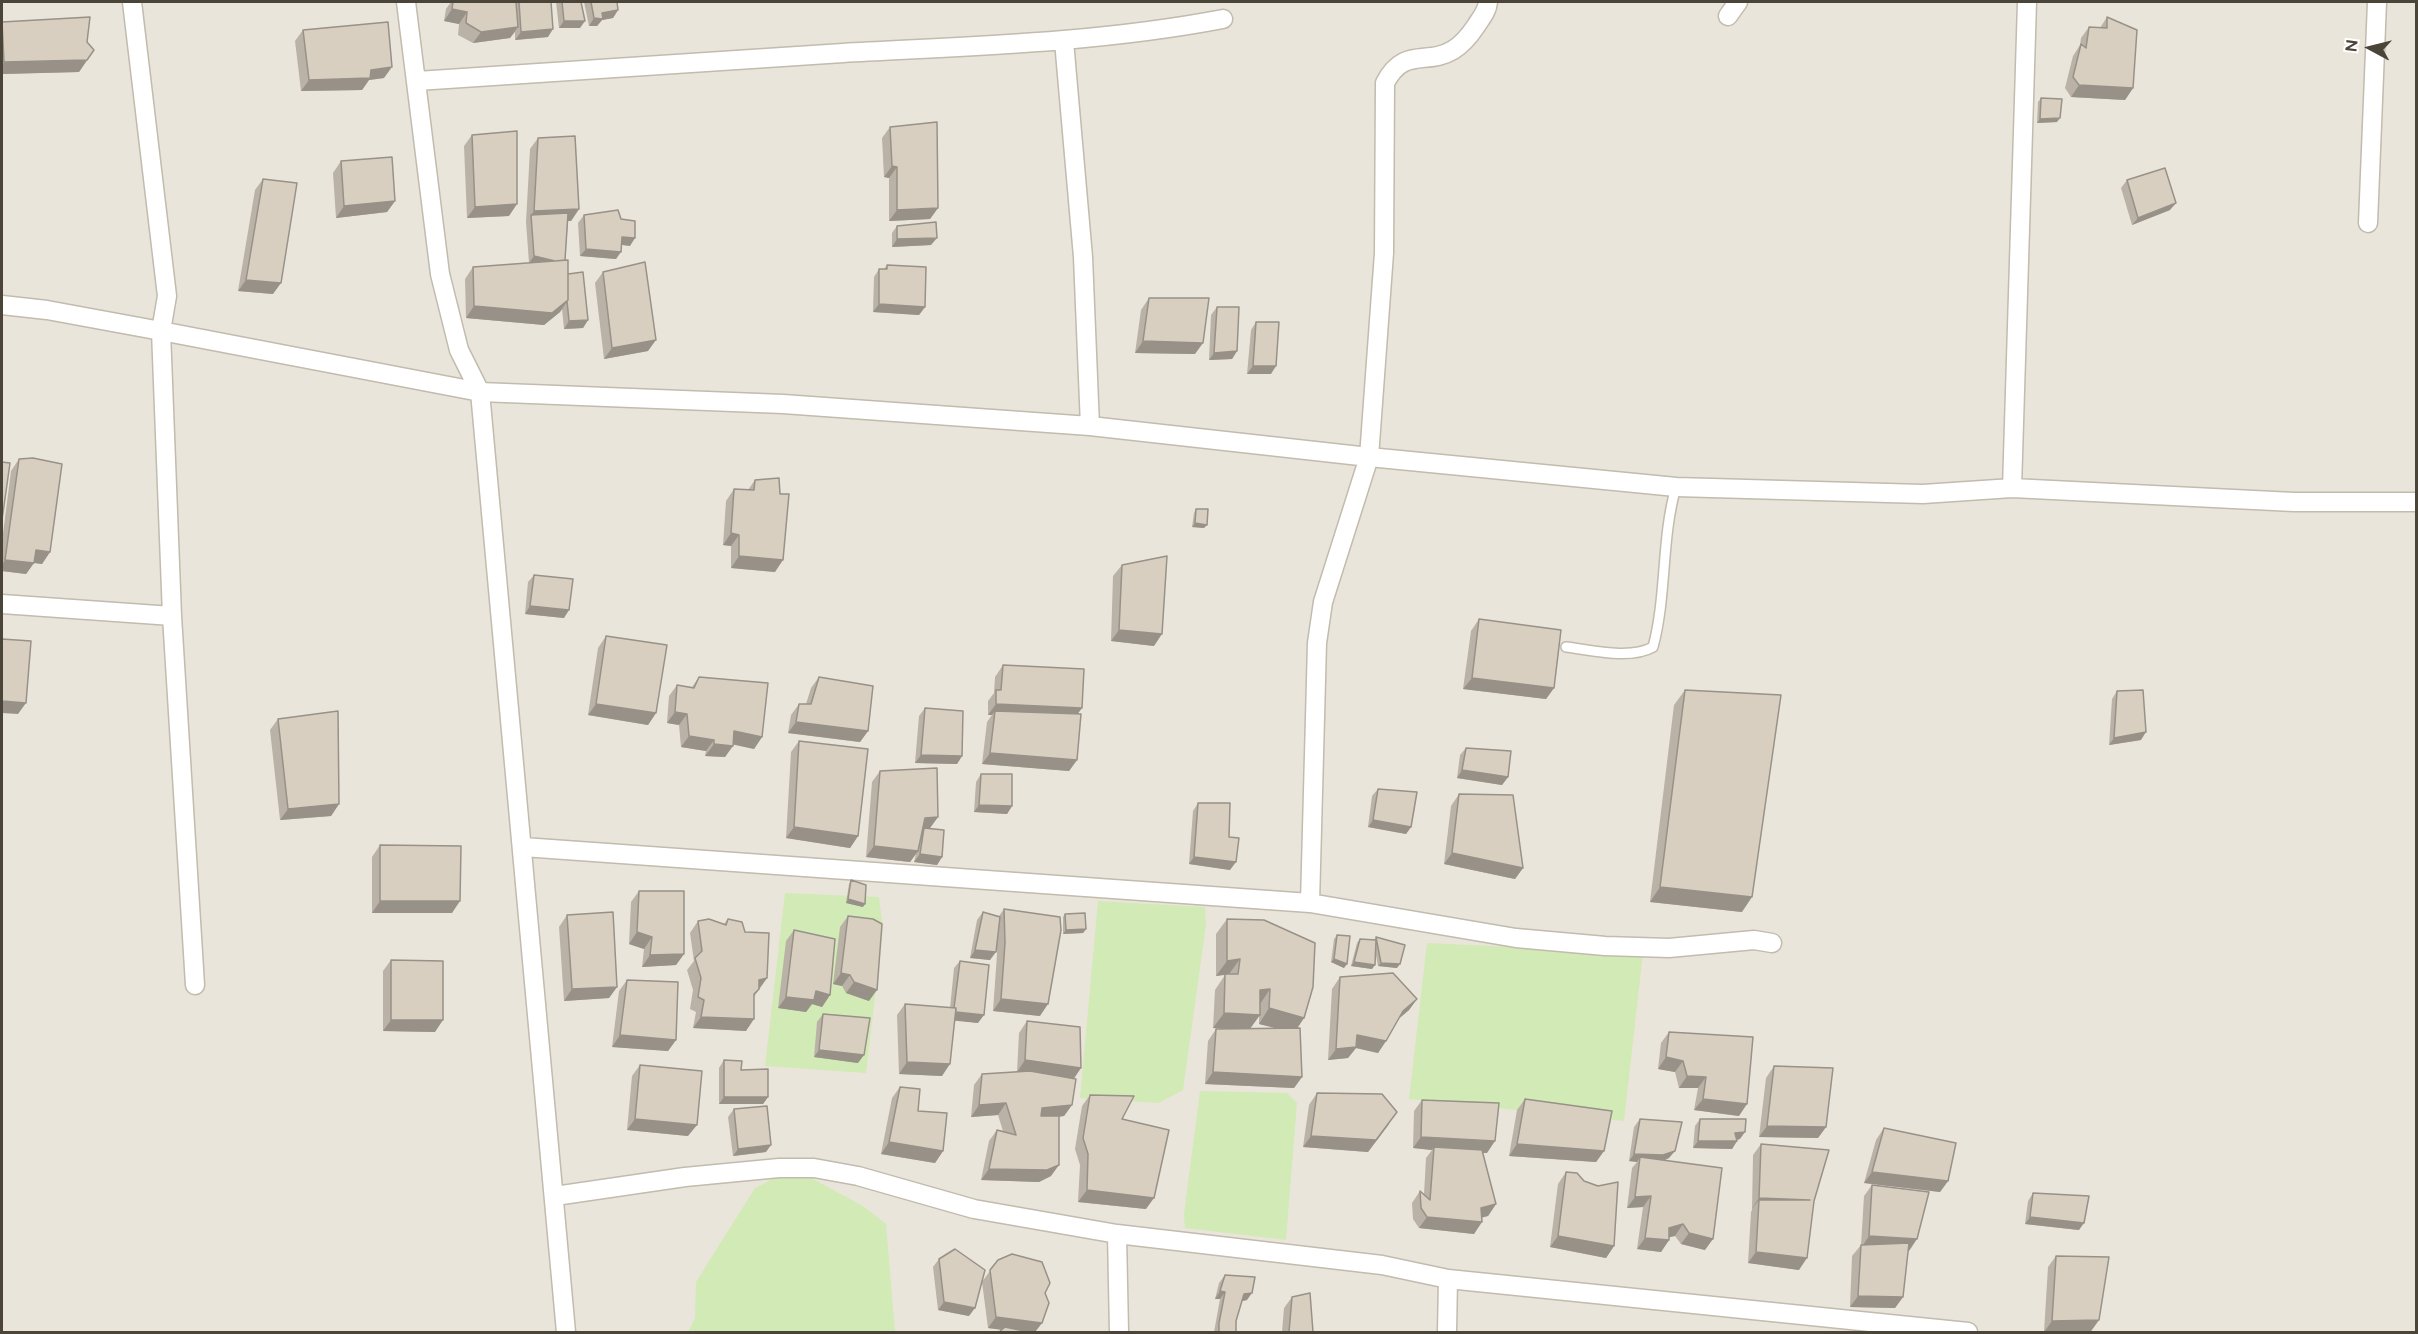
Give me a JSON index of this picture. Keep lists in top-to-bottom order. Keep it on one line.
{"north":"left"}
